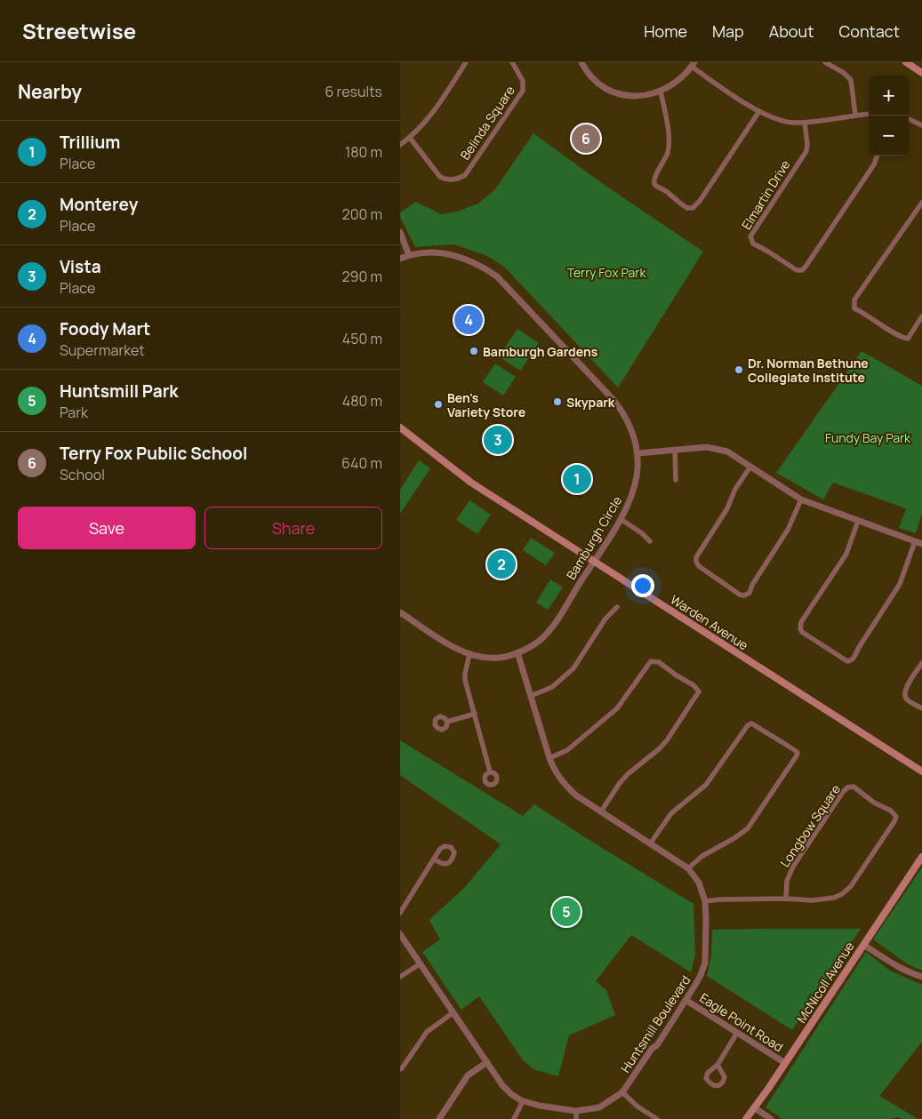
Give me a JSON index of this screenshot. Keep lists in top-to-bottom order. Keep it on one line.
{"streets":{"main road":["Warden Avenue","McNicoll Avenue"],"street":["Belinda Square","Elmartin Drive","Bamburgh Circle","Longbow Square","Eagle Point Road","Huntsmill Boulevard"]},"crossings":[["Bamburgh Circle","Warden Avenue"],["Bamburgh Circle","Huntsmill Boulevard"],["Longbow Square","Huntsmill Boulevard"],["McNicoll Avenue","Eagle Point Road"],["Eagle Point Road","Huntsmill Boulevard"]],"parks":["Terry Fox Park","Fundy Bay Park"],"places":["Bamburgh Gardens","Dr. Norman Bethune Collegiate Institute","Skypark","Ben's Variety Store"],"page":{"header":"Streetwise","nav":["Home","Map","About","Contact"],"heading":["Nearby","6 results"],"map_buttons":["+","−"],"list":[{"mark":"1","name":"Trillium","note":"Place","value":"180 m"},{"mark":"2","name":"Monterey","note":"Place","value":"200 m"},{"mark":"3","name":"Vista","note":"Place","value":"290 m"},{"mark":"4","name":"Foody Mart","note":"Supermarket","value":"450 m"},{"mark":"5","name":"Huntsmill Park","note":"Park","value":"480 m"},{"mark":"6","name":"Terry Fox Public School","note":"School","value":"640 m"}],"pins":["6","4","3","1","2","5"],"buttons":["Save","Share"]}}
